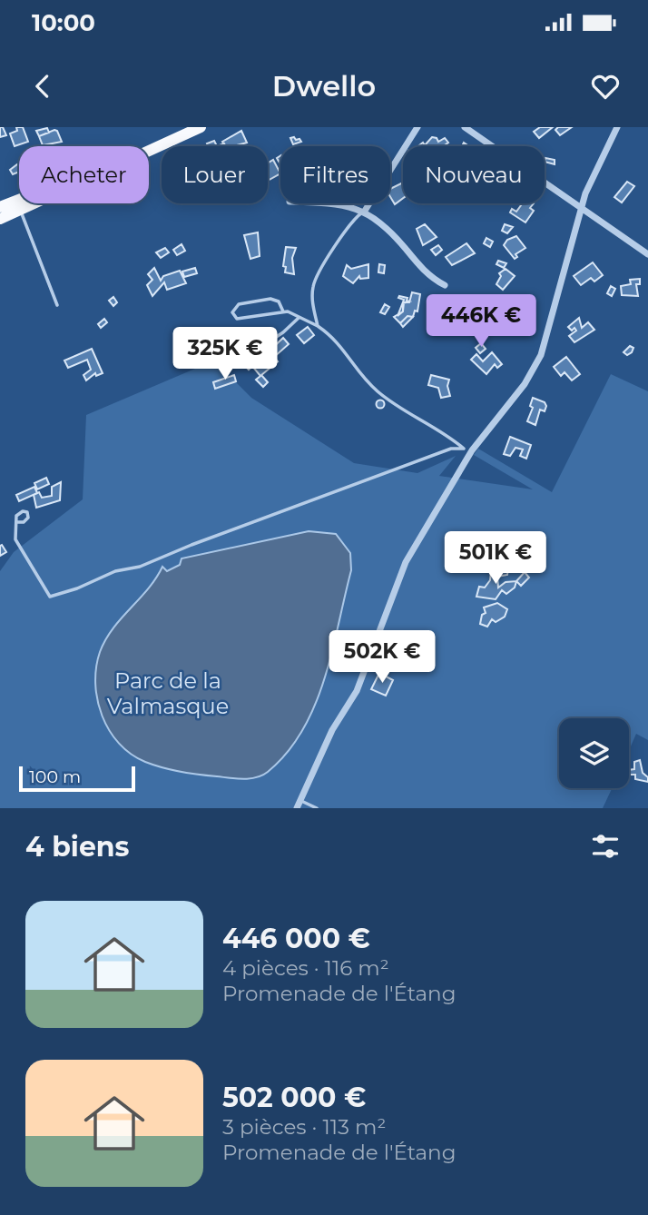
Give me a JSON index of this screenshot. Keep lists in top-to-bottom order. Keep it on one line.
{"parks":["Parc de la Valmasque"],"scale_bar":"100 m","page":{"status":"10:00","header":"Dwello","chip":["Acheter","Louer","Filtres","Nouveau"],"price":["446K €","325K €","501K €","502K €"],"scale":"100 m","heading":"4 biens","list":[{"name":"446 000 €","note":"4 pièces · 116 m² · Promenade de l'Étang"},{"name":"502 000 €","note":"3 pièces · 113 m² · Promenade de l'Étang"}]}}
